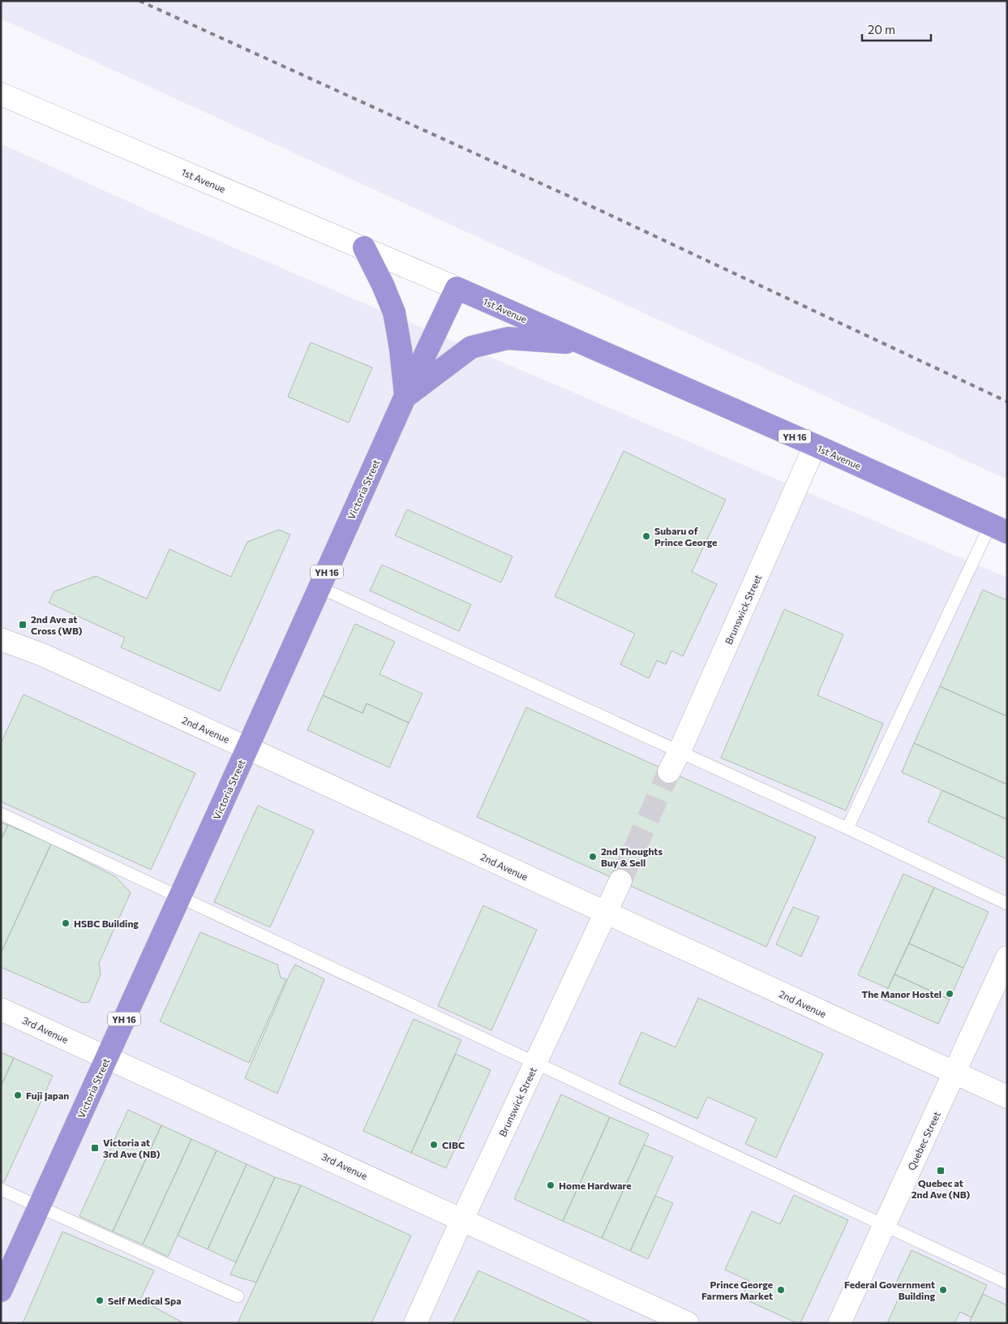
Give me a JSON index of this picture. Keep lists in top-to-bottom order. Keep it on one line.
{"streets":{"highway":["1st Avenue","YH 16","Victoria Street"],"street":["Brunswick Street","2nd Avenue","3rd Avenue","Quebec Street"]},"crossings":[["1st Avenue","Victoria Street"],["1st Avenue","Brunswick Street"],["Victoria Street","2nd Avenue"],["Victoria Street","3rd Avenue"],["Brunswick Street","2nd Avenue"],["Brunswick Street","3rd Avenue"],["2nd Avenue","Quebec Street"]],"places":{"other":["Subaru of Prince George","2nd Thoughts Buy & Sell","HSBC Building","The Manor Hostel","Fuji Japan","CIBC","Home Hardware","Prince George Farmers Market","Federal Government Building","Self Medical Spa"],"transit":["2nd Ave at Cross (WB)","Victoria at 3rd Ave (NB)","Quebec at 2nd Ave (NB)"]},"scale_bar":"20 m"}
